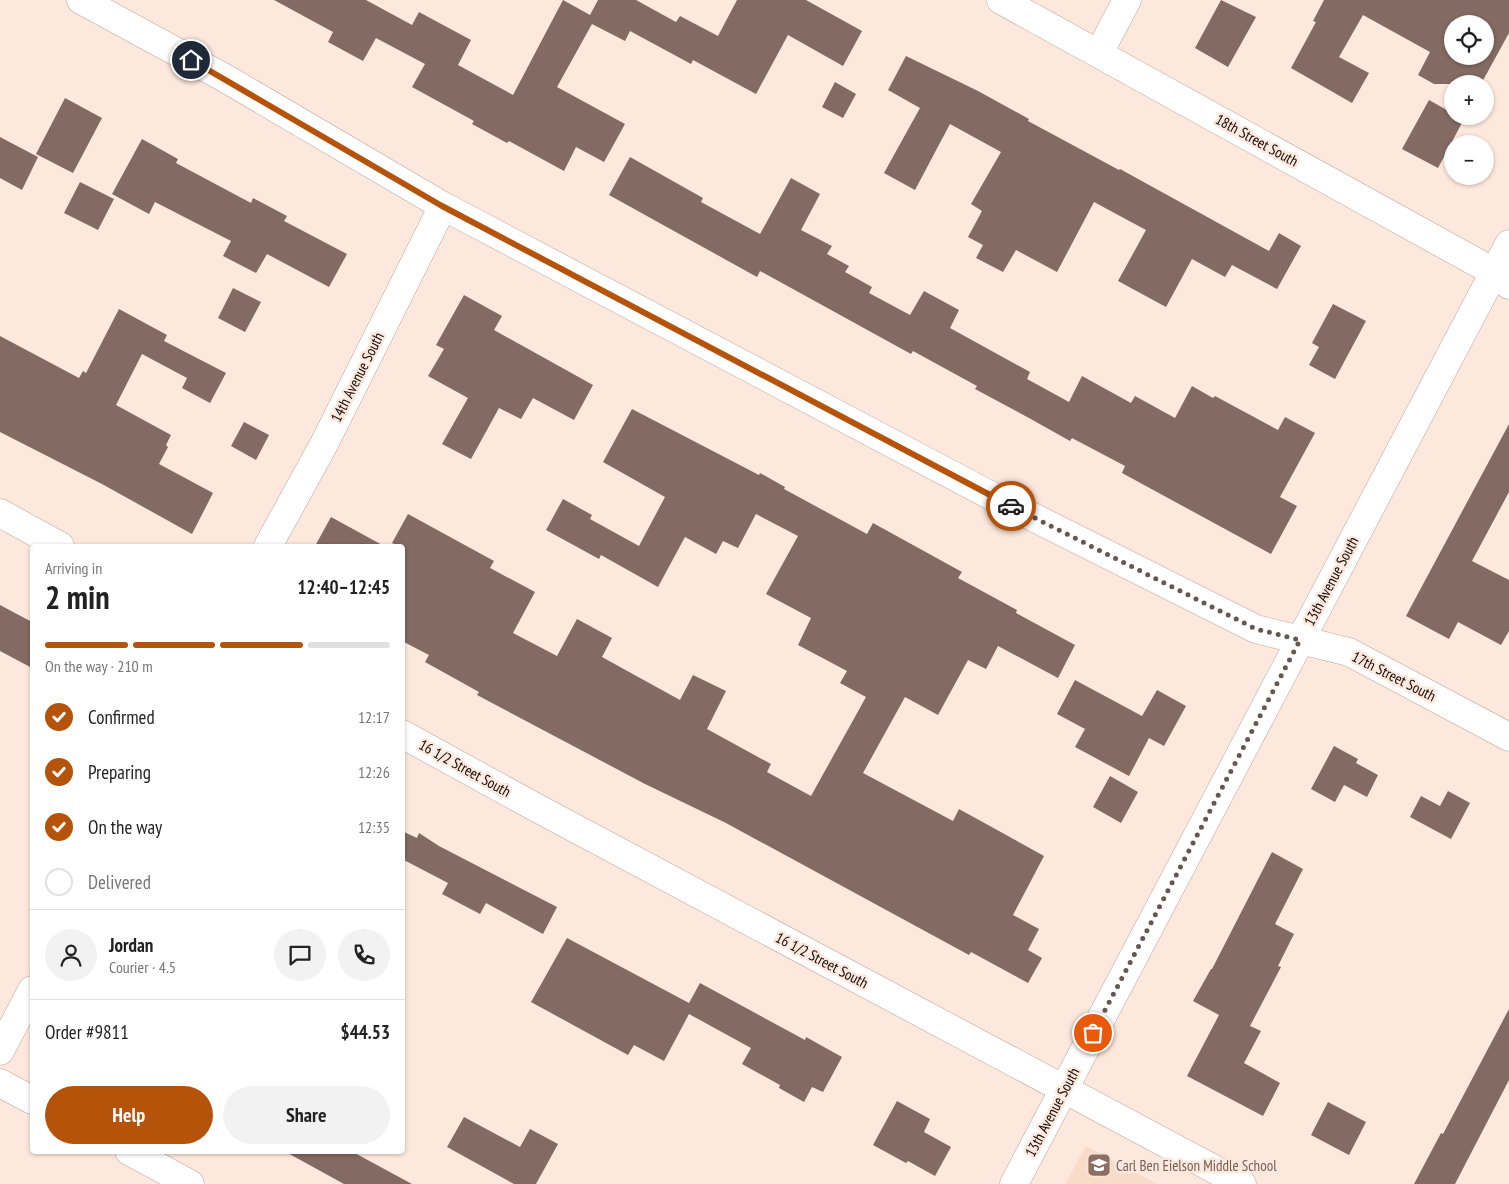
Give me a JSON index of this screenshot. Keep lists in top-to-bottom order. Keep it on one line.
{"streets":{"street":["18th Street South","14th Avenue South","13th Avenue South","17th Street South","16 1/2 Street South"]},"crossings":[["18th Street South","13th Avenue South"],["14th Avenue South","17th Street South"],["13th Avenue South","17th Street South"],["13th Avenue South","16 1/2 Street South"]],"places":{"school or university":["Carl Ben Eielson Middle School"]},"page":{"map_buttons":["+","−"],"heading":["2 min","Arriving in","12:40–12:45"],"panel":["Jordan","Courier · 4.5","Order #9811","$44.53"],"bar":"On the way · 210 m","list":[["Confirmed","12:17"],["Preparing","12:26"],["On the way","12:35"],"Delivered"],"buttons":["Help","Share"]}}
